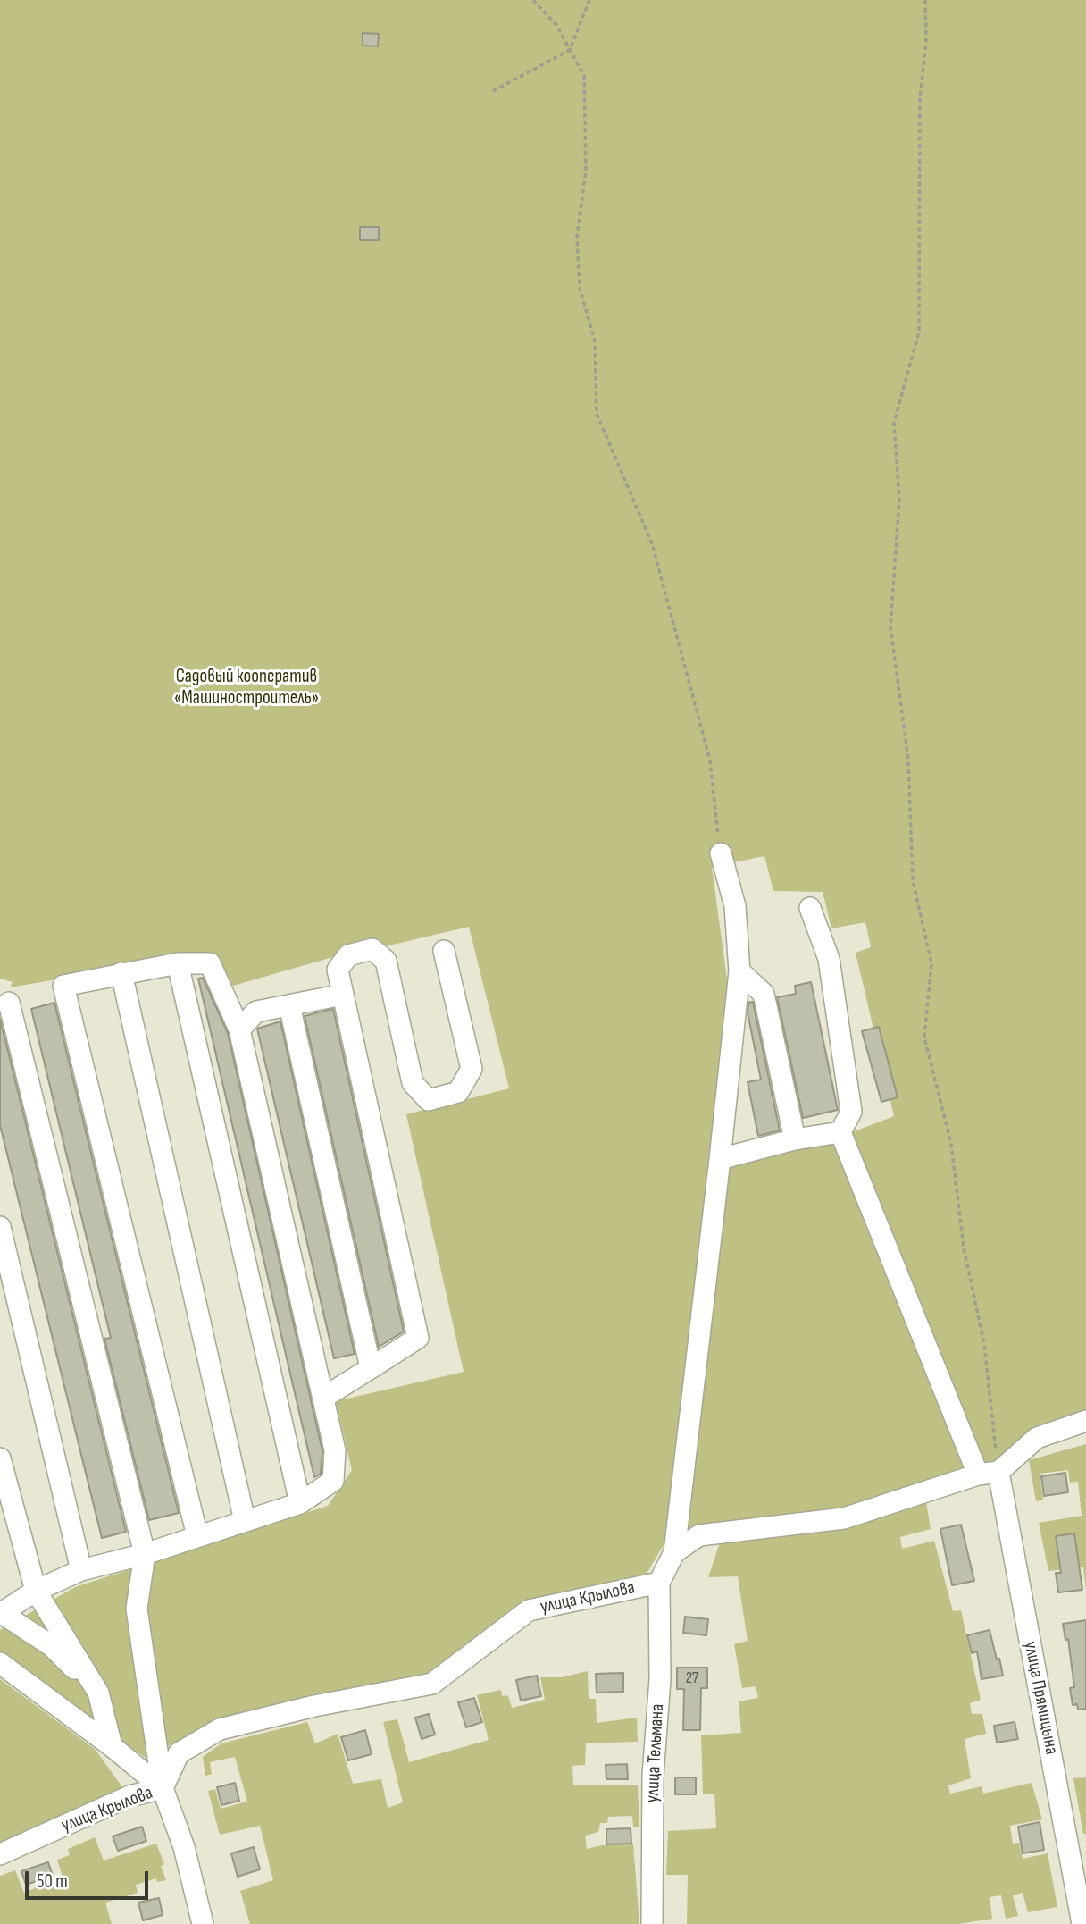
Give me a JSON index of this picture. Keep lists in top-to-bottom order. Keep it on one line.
{"streets":{"street":["улица Крылова","улица Прямицына","улица Тельмана"]},"crossings":[["улица Крылова","улица Тельмана"]],"parks":["Садовый кооператив «Машиностроитель»"],"house_numbers":["27"],"scale_bar":"50 m"}
